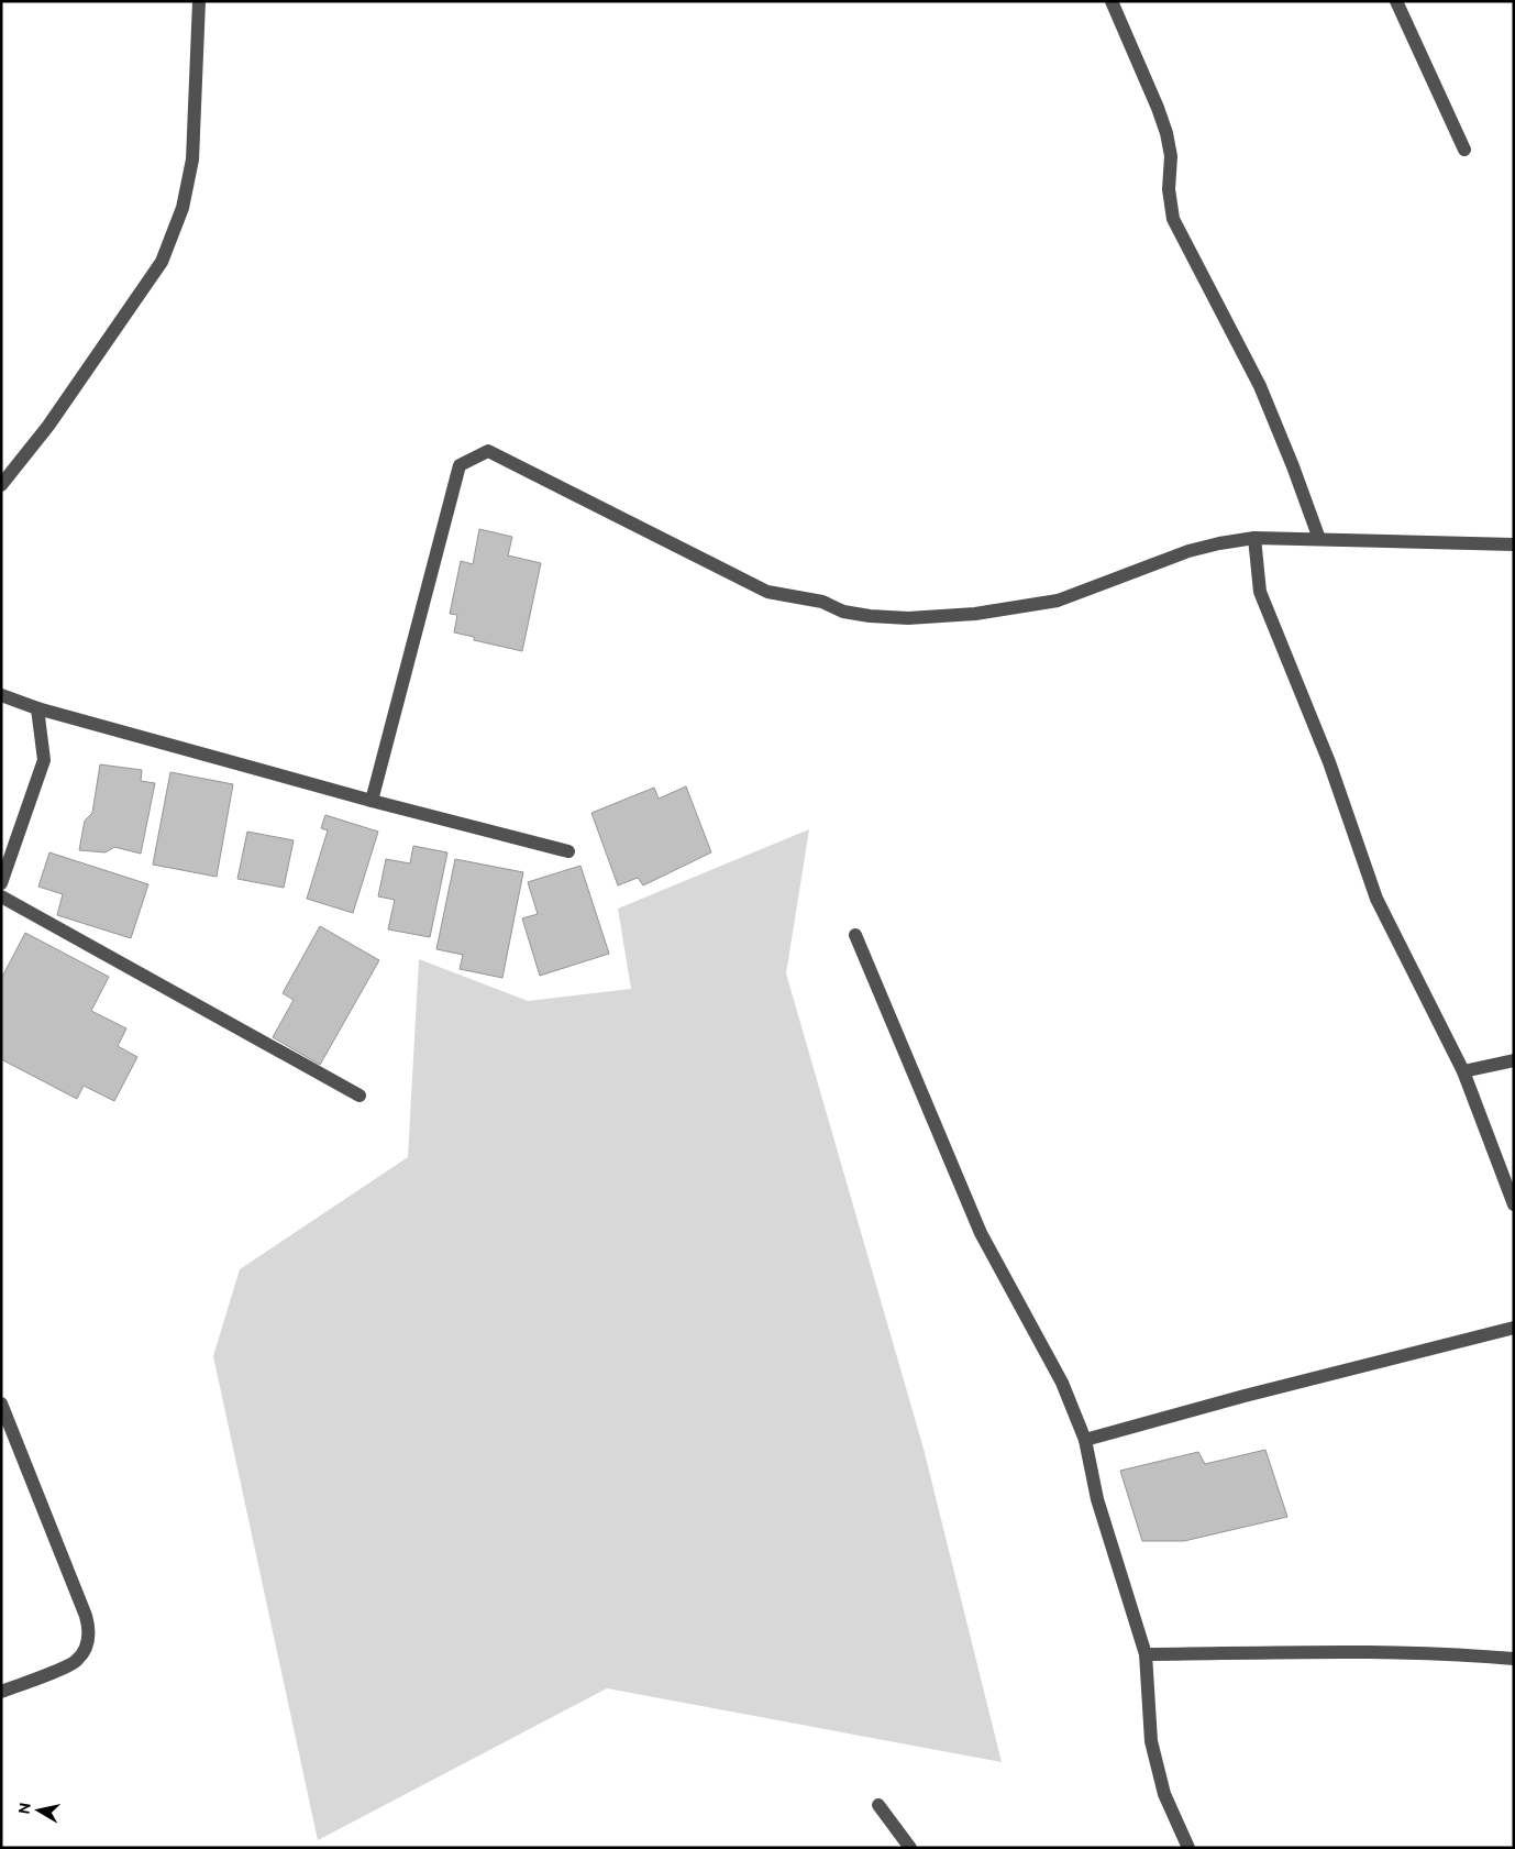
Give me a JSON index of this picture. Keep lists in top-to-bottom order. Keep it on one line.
{"north":"left"}
